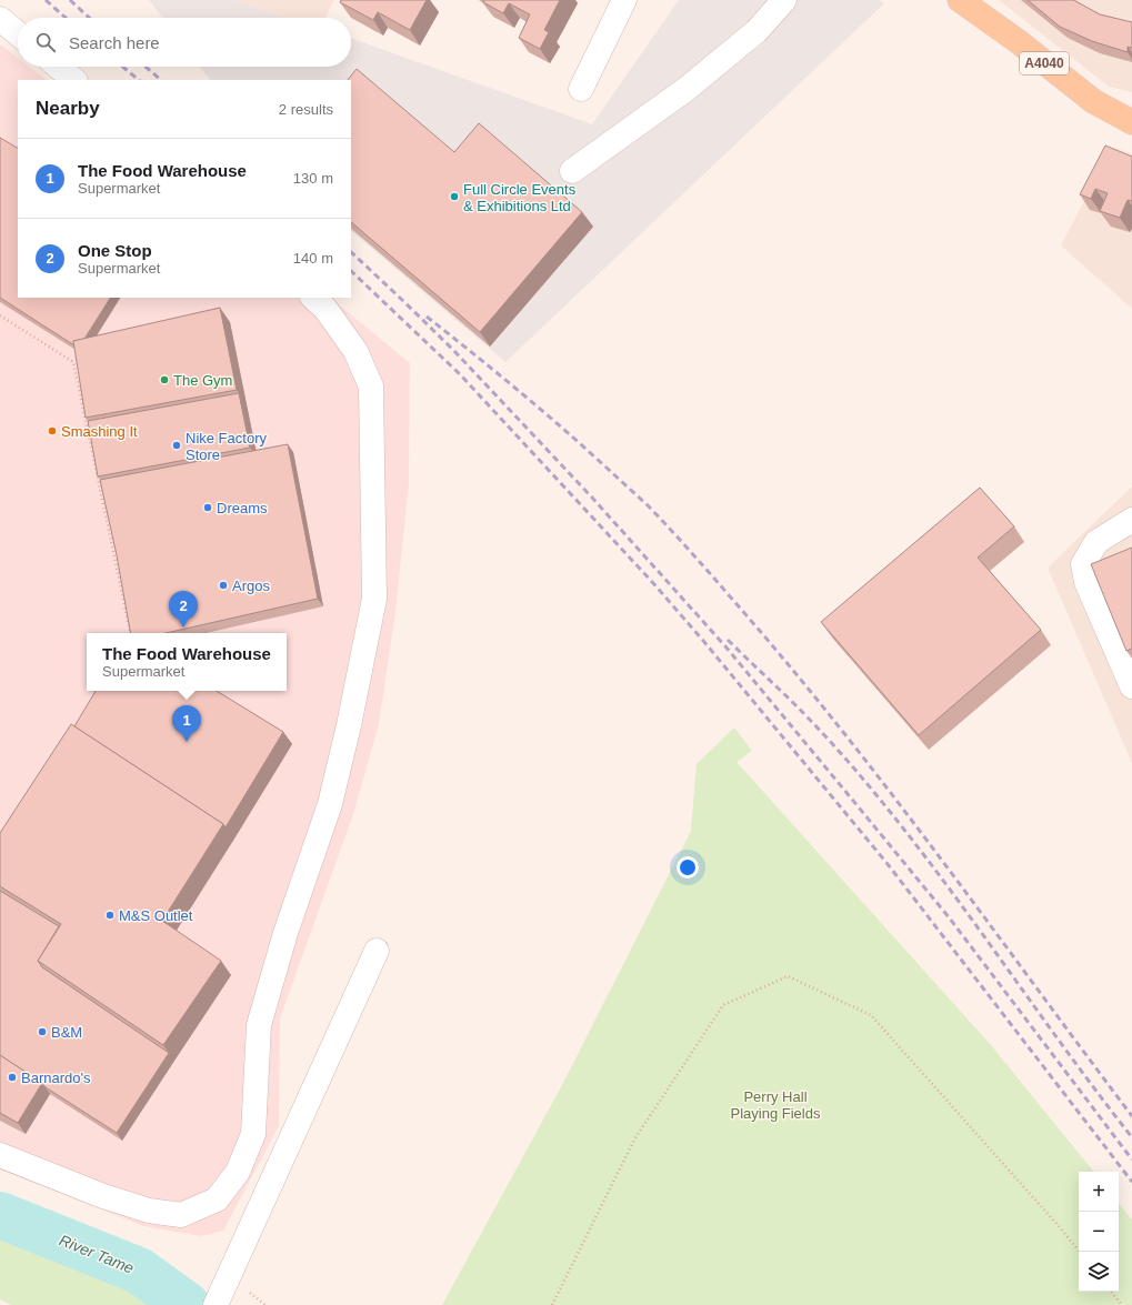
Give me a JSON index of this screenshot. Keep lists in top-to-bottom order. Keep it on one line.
{"streets":{"main road":["A4040"]},"water":["River Tame"],"parks":["Perry Hall Playing Fields"],"places":["Full Circle Events & Exhibitions Ltd","The Gym","Smashing It","Nike Factory Store","Dreams","Argos","M&S Outlet","B&M","Barnardo's"],"page":{"search":"Search here","heading":["Nearby","2 results"],"list":[{"mark":"1","name":"The Food Warehouse","note":"Supermarket","value":"130 m"},{"mark":"2","name":"One Stop","note":"Supermarket","value":"140 m"}],"pins":["2","1"],"popup":["The Food Warehouse","Supermarket"],"map_buttons":["+","−"]}}
